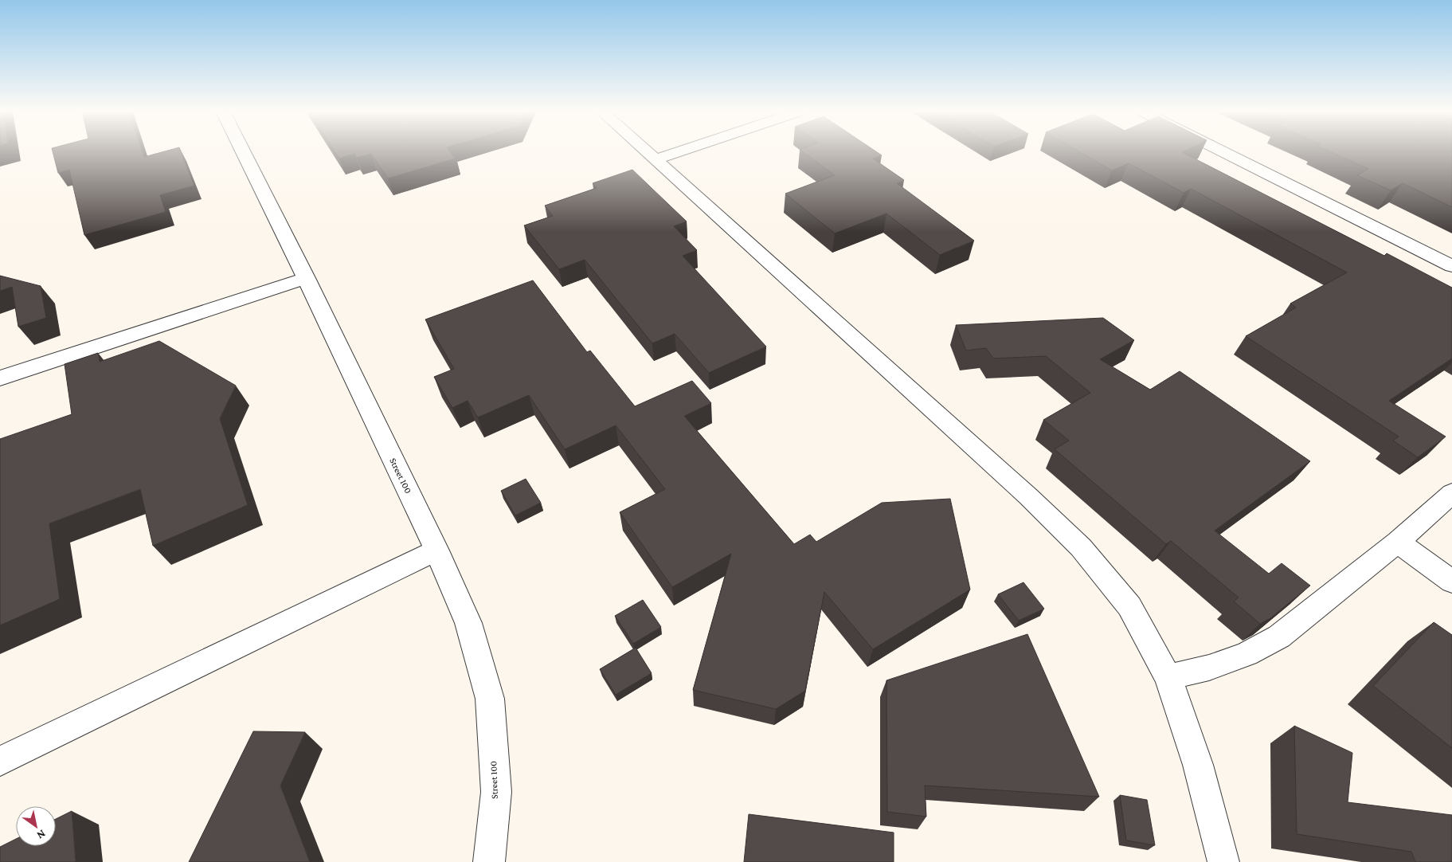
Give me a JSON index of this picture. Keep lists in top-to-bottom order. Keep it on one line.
{"streets":{"street":["Street 100"]},"north":"bottom right"}
